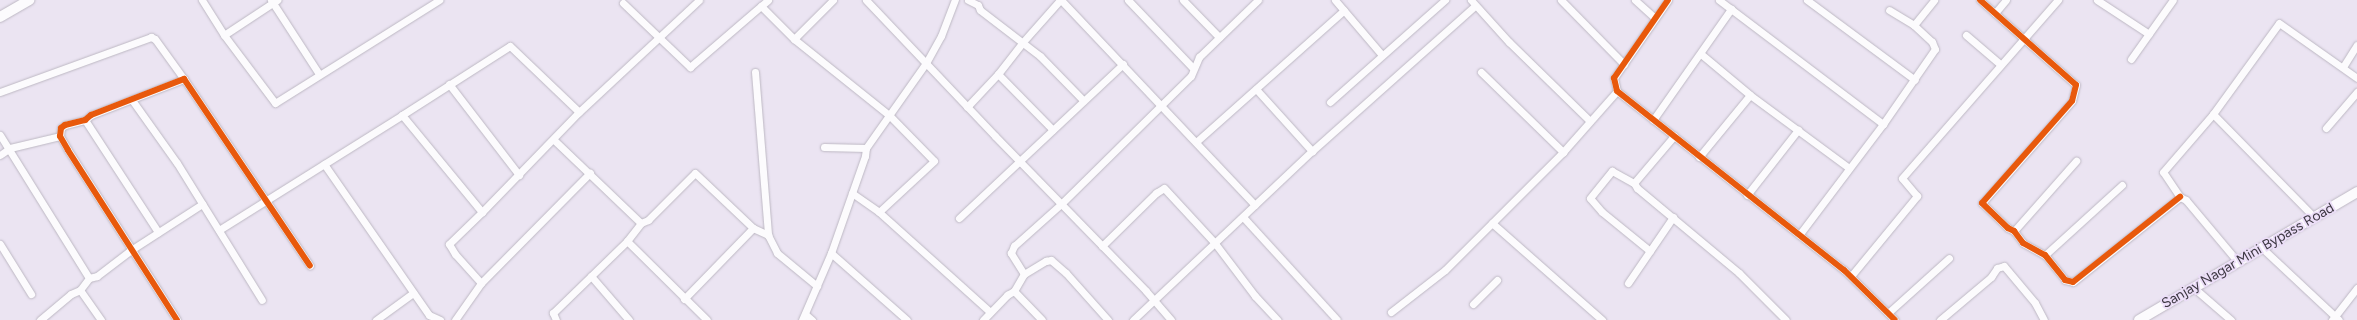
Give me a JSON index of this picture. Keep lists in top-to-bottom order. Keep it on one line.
{"streets":{"street":["Sanjay Nagar Mini Bypass Road"]}}
